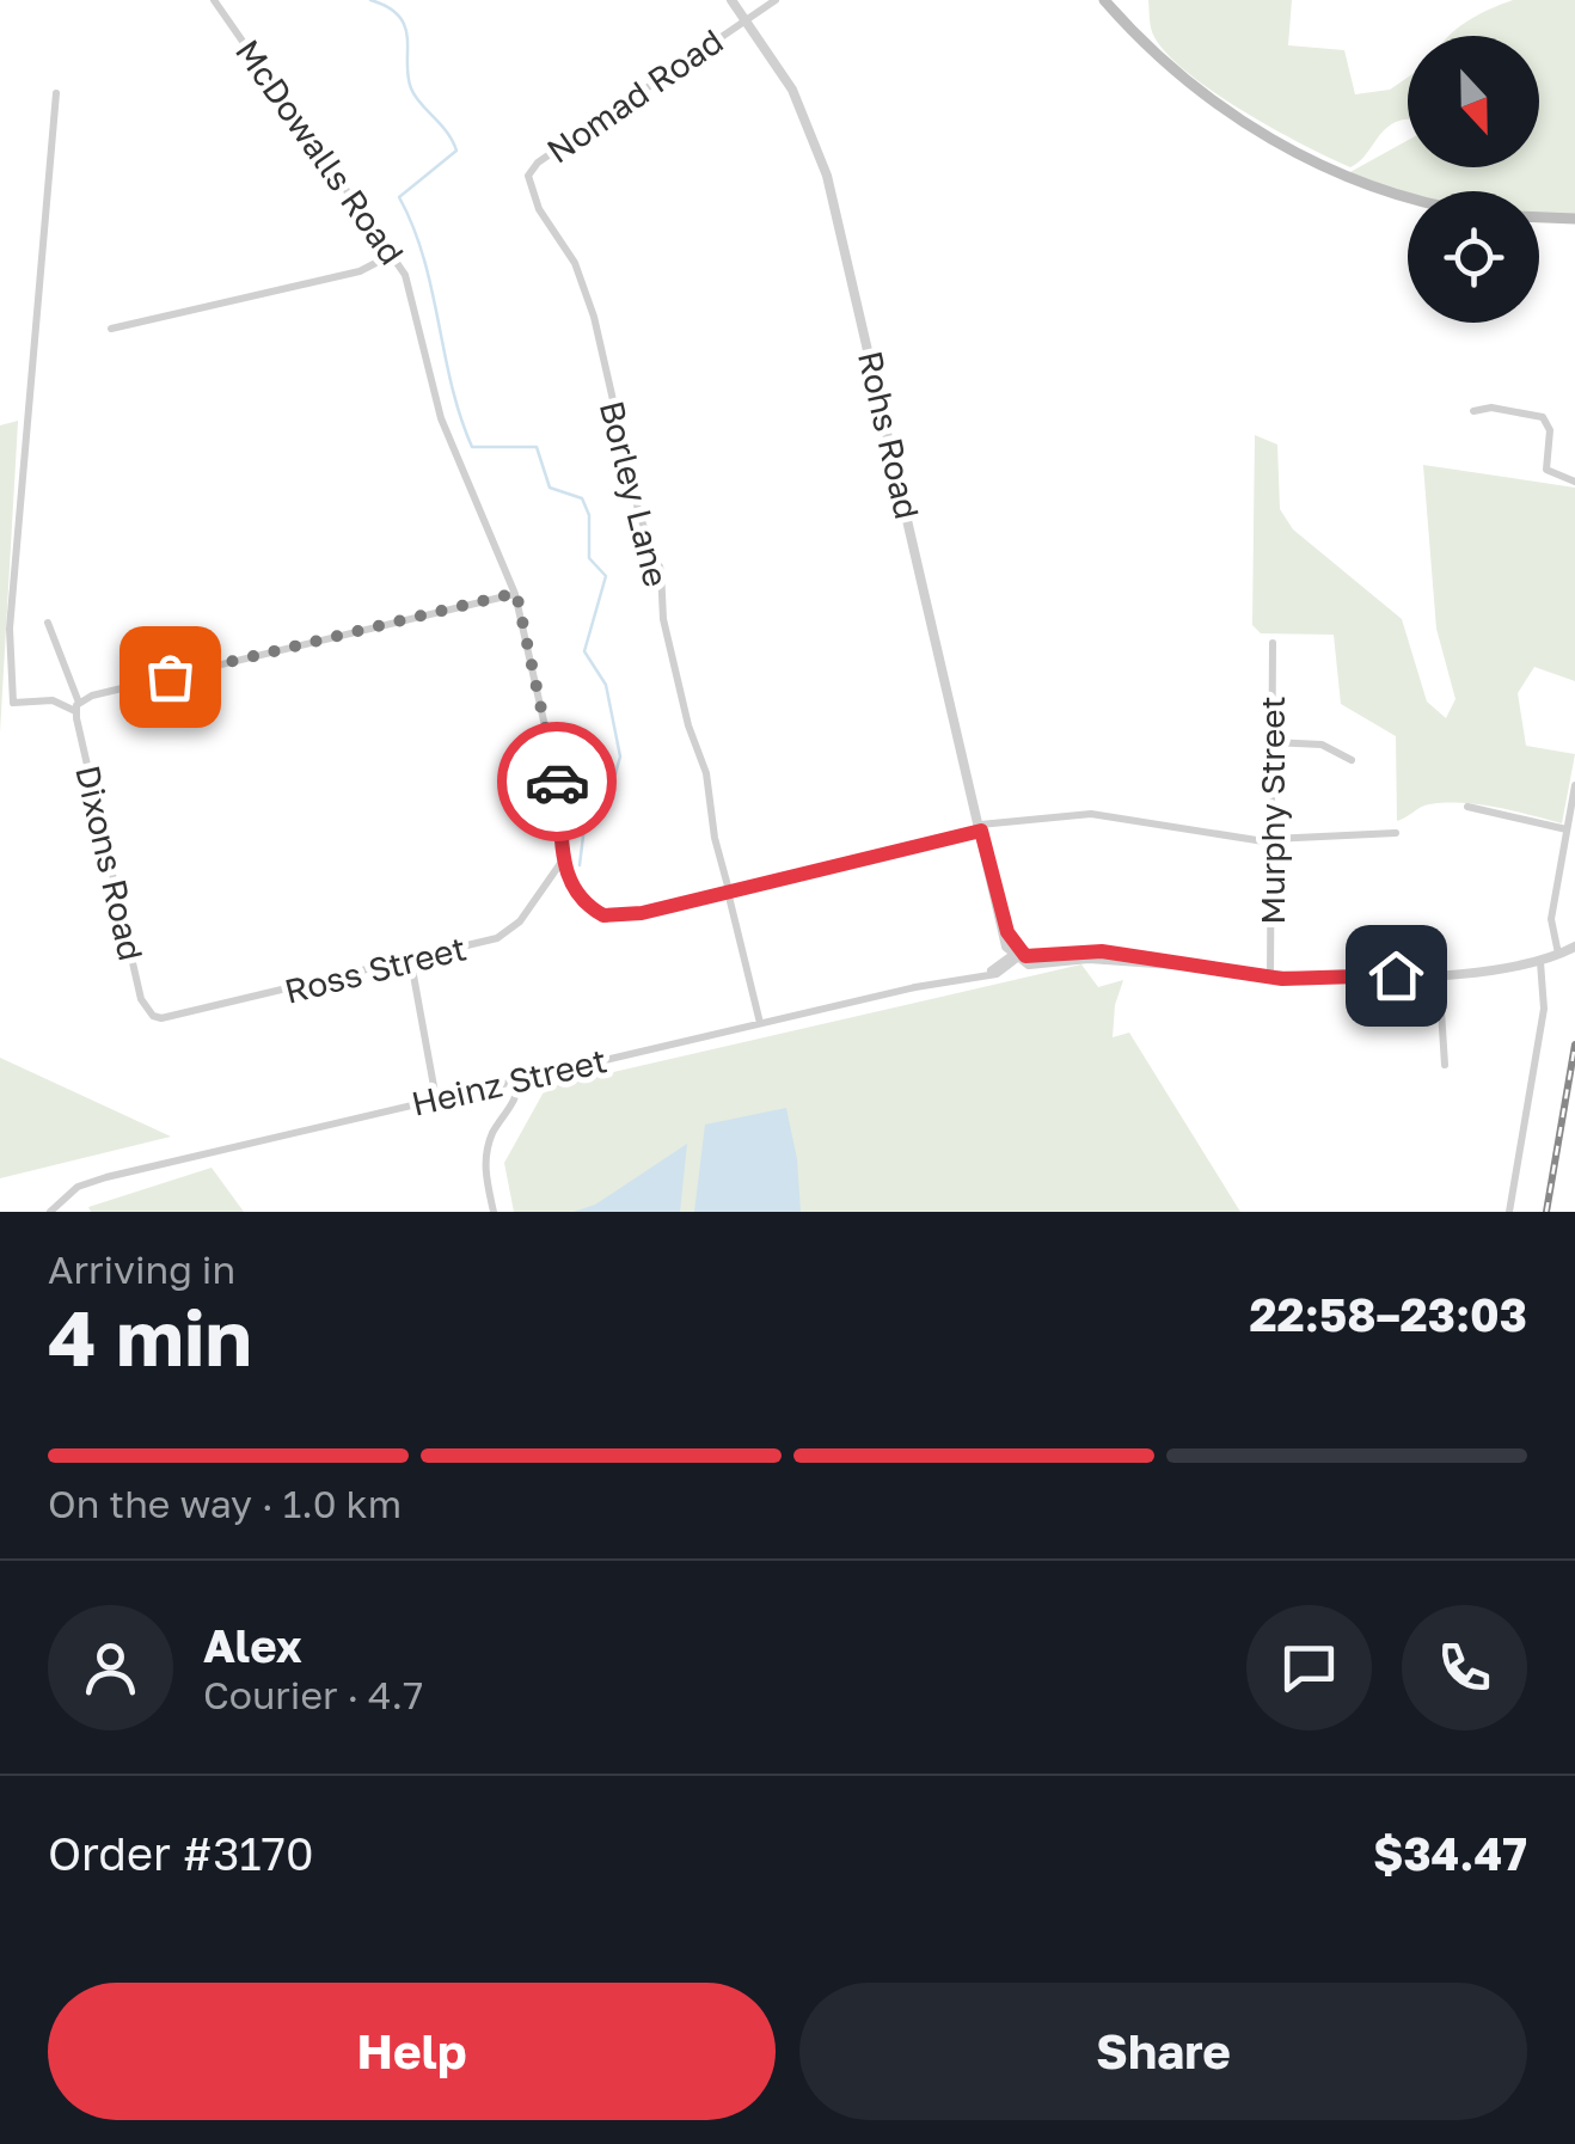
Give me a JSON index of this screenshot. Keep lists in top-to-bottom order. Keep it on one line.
{"streets":{"street":["Nomad Road","McDowalls Road","Rohs Road","Borley Lane","Murphy Street","Dixons Road","Ross Street","Heinz Street"]},"crossings":[["Nomad Road","Rohs Road"],["Nomad Road","Borley Lane"],["McDowalls Road","Ross Street"],["Rohs Road","Heinz Street"],["Borley Lane","Heinz Street"],["Murphy Street","Heinz Street"],["Dixons Road","Ross Street"]],"north":"bottom","page":{"heading":["4 min","Arriving in","22:58–23:03"],"panel":["Alex","Courier · 4.7","Order #3170","$34.47"],"bar":"On the way · 1.0 km","buttons":["Help","Share"]}}
